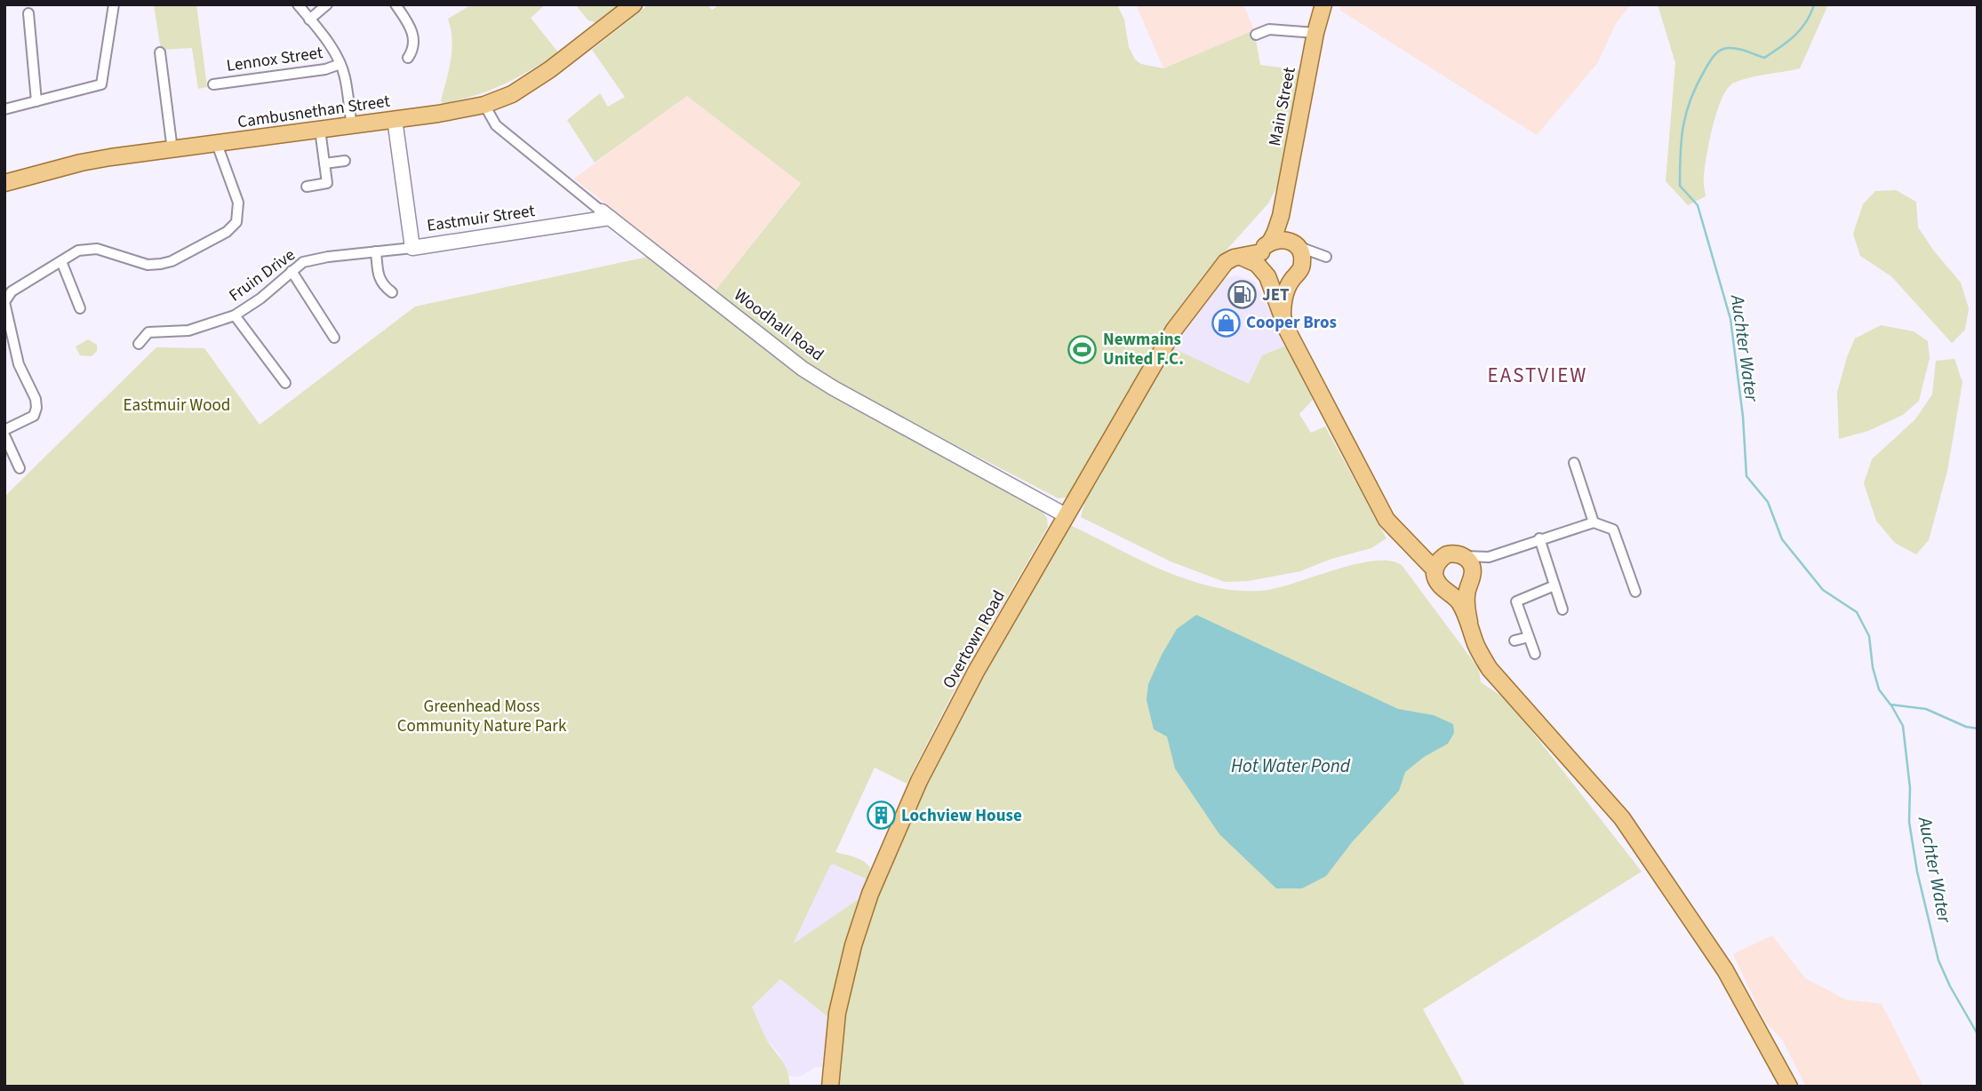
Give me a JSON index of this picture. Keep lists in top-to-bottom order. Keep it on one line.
{"streets":{"main road":["Main Street","Cambusnethan Street","Overtown Road"],"street":["Lennox Street","Eastmuir Street","Fruin Drive","Woodhall Road"]},"crossings":[["Main Street","Overtown Road"],["Cambusnethan Street","Eastmuir Street"],["Cambusnethan Street","Woodhall Road"],["Eastmuir Street","Fruin Drive"],["Eastmuir Street","Woodhall Road"],["Woodhall Road","Overtown Road"]],"districts":["EASTVIEW"],"water":["Auchter Water","Hot Water Pond"],"parks":["Eastmuir Wood","Greenhead Moss Community Nature Park"],"places":{"fuel station":["JET"],"shop":["Cooper Bros"],"sports":["Newmains United F.C."],"building":["Lochview House"]}}
